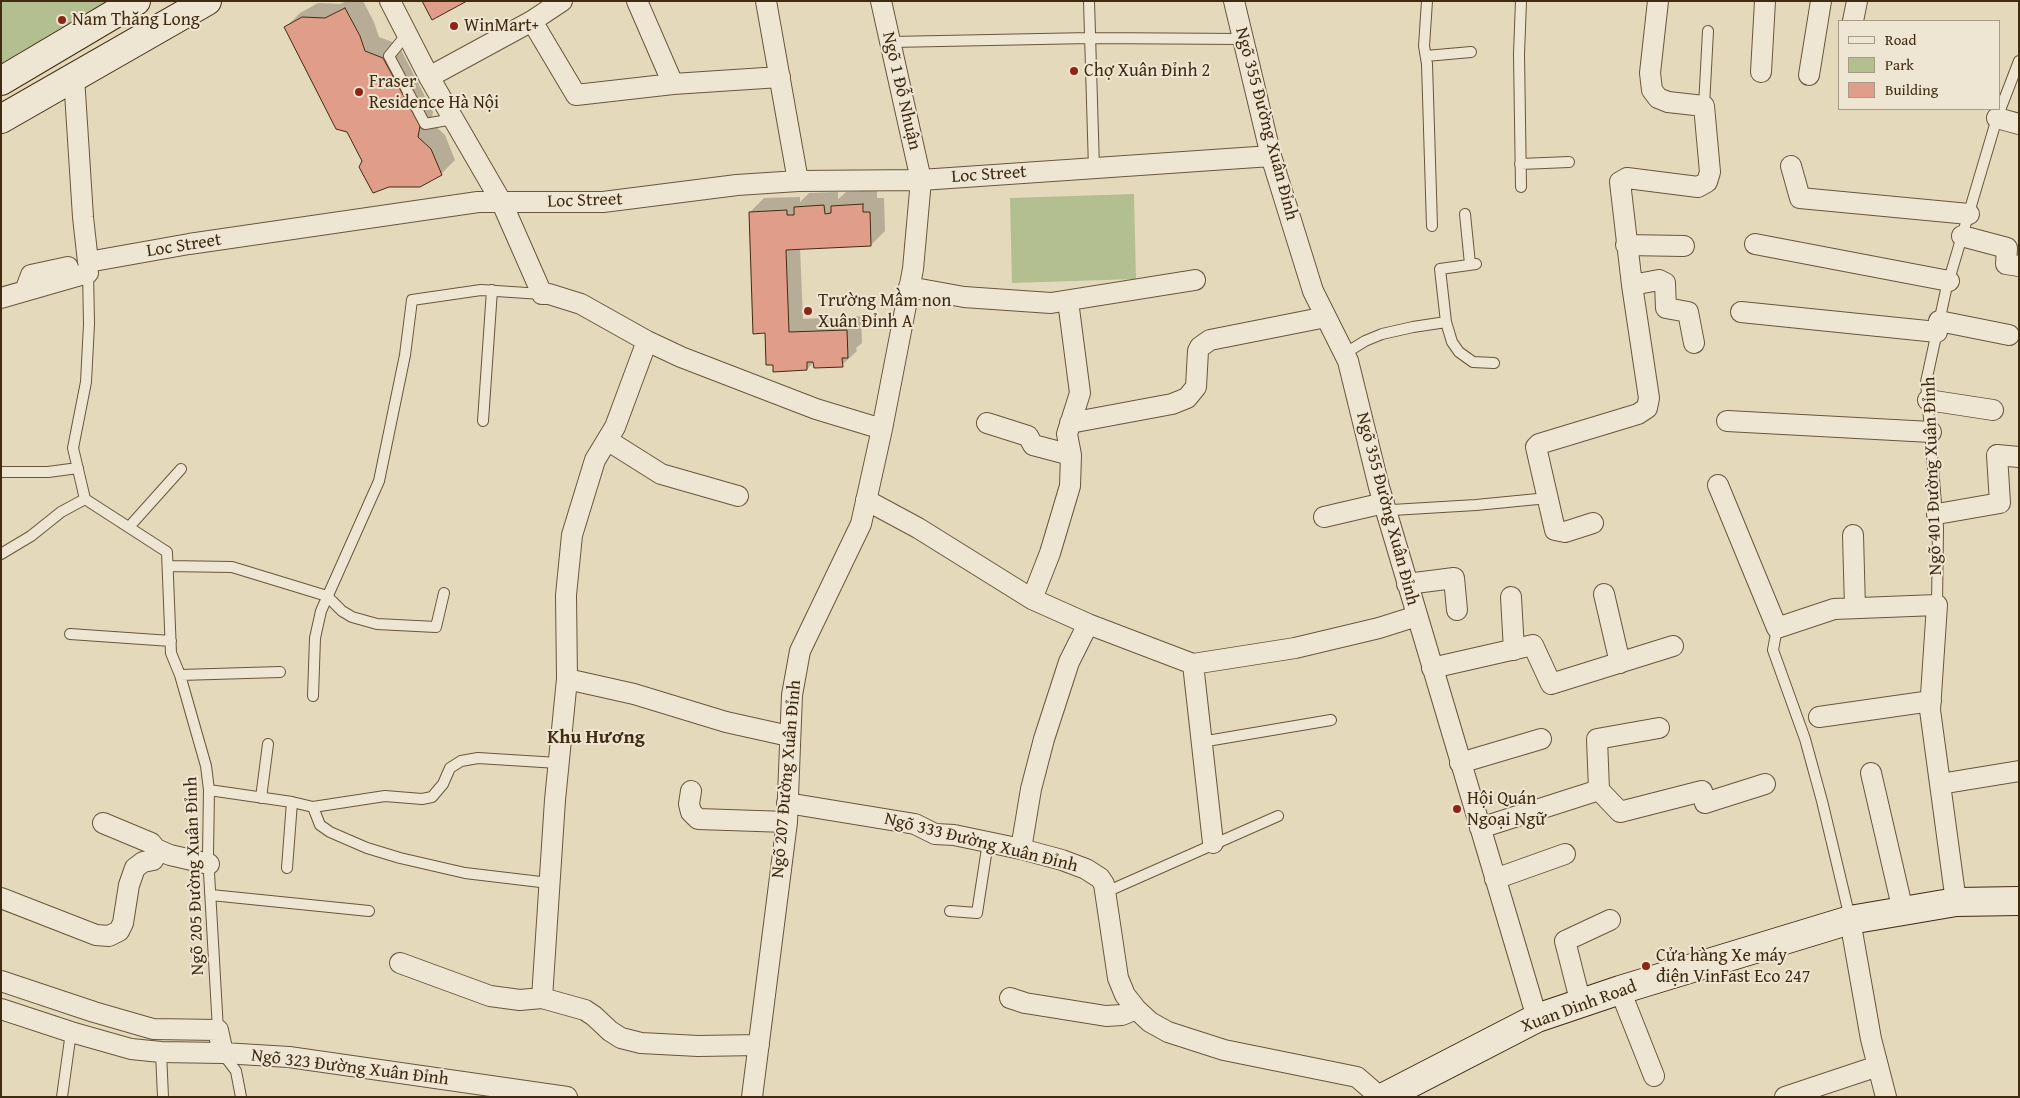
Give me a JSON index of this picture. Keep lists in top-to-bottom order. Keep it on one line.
{"streets":{"street":["Ngõ 1 Đỗ Nhuận","Ngõ 355 Đường Xuân Đỉnh","Loc Street","Ngõ 401 Đường Xuân Đỉnh","Ngõ 207 Đường Xuân Đỉnh","Ngõ 333 Đường Xuân Đỉnh","Xuan Dinh Road","Ngõ 323 Đường Xuân Đỉnh"],"lane":["Ngõ 205 Đường Xuân Đỉnh"]},"crossings":[["Ngõ 1 Đỗ Nhuận","Loc Street"],["Ngõ 1 Đỗ Nhuận","Ngõ 207 Đường Xuân Đỉnh"],["Ngõ 355 Đường Xuân Đỉnh","Loc Street"],["Ngõ 355 Đường Xuân Đỉnh","Xuan Dinh Road"],["Loc Street","Ngõ 207 Đường Xuân Đỉnh"],["Ngõ 401 Đường Xuân Đỉnh","Xuan Dinh Road"],["Ngõ 207 Đường Xuân Đỉnh","Ngõ 333 Đường Xuân Đỉnh"],["Ngõ 333 Đường Xuân Đỉnh","Xuan Dinh Road"]],"districts":["Khu Hương"],"places":["Nam Thăng Long","WinMart+","Chợ Xuân Đỉnh 2","Fraser Residence Hà Nội","Trường Mầm non Xuân Đỉnh A","Hội Quán Ngoại Ngữ","Cửa hàng Xe máy điện VinFast Eco 247"],"legend":["Road","Park","Building"]}
